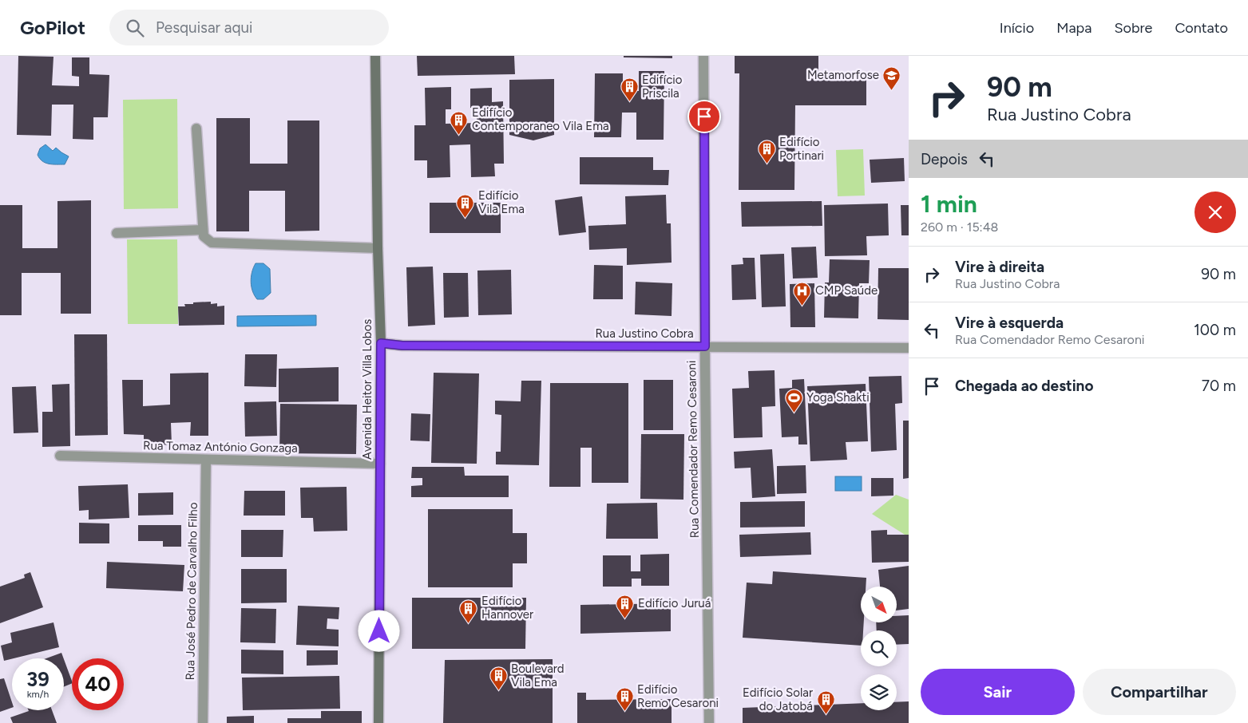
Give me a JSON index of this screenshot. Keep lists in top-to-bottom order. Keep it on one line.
{"streets":{"street":["Rua Justino Cobra","Avenida Heitor Villa Lobos","Rua Tomaz António Gonzaga","Rua Comendador Remo Cesaroni","Rua José Pedro de Carvalho Filho"]},"crossings":[["Rua Justino Cobra","Avenida Heitor Villa Lobos"],["Rua Justino Cobra","Rua Comendador Remo Cesaroni"],["Avenida Heitor Villa Lobos","Rua Tomaz António Gonzaga"],["Rua Tomaz António Gonzaga","Rua José Pedro de Carvalho Filho"]],"places":{"school or university":["Metamorfose"],"building":["Edifício Priscila","Edifício Contemporaneo Vila Ema","Edifício Portinari","Edifício Vila Ema","Edifício Juruá","Edifício Hannover","Boulevard Vila Ema","Edifício Remo Cesaroni","Edifício Solar do Jatobá"],"hospital":["CMP Saúde"],"sports":["Yoga Shakti"]},"north":"bottom right","page":{"header":"GoPilot","search":"Pesquisar aqui","nav":["Início","Mapa","Sobre","Contato"],"turn":["90 m","Rua Justino Cobra"],"then":"Depois","heading":["1 min","260 m · 15:48"],"list":[{"name":"Vire à direita","note":"Rua Justino Cobra","value":"90 m"},{"name":"Vire à esquerda","note":"Rua Comendador Remo Cesaroni","value":"100 m"},{"name":"Chegada ao destino","value":"70 m"}],"speed":"39 km/h","limit":"40","buttons":["Sair","Compartilhar"]}}
